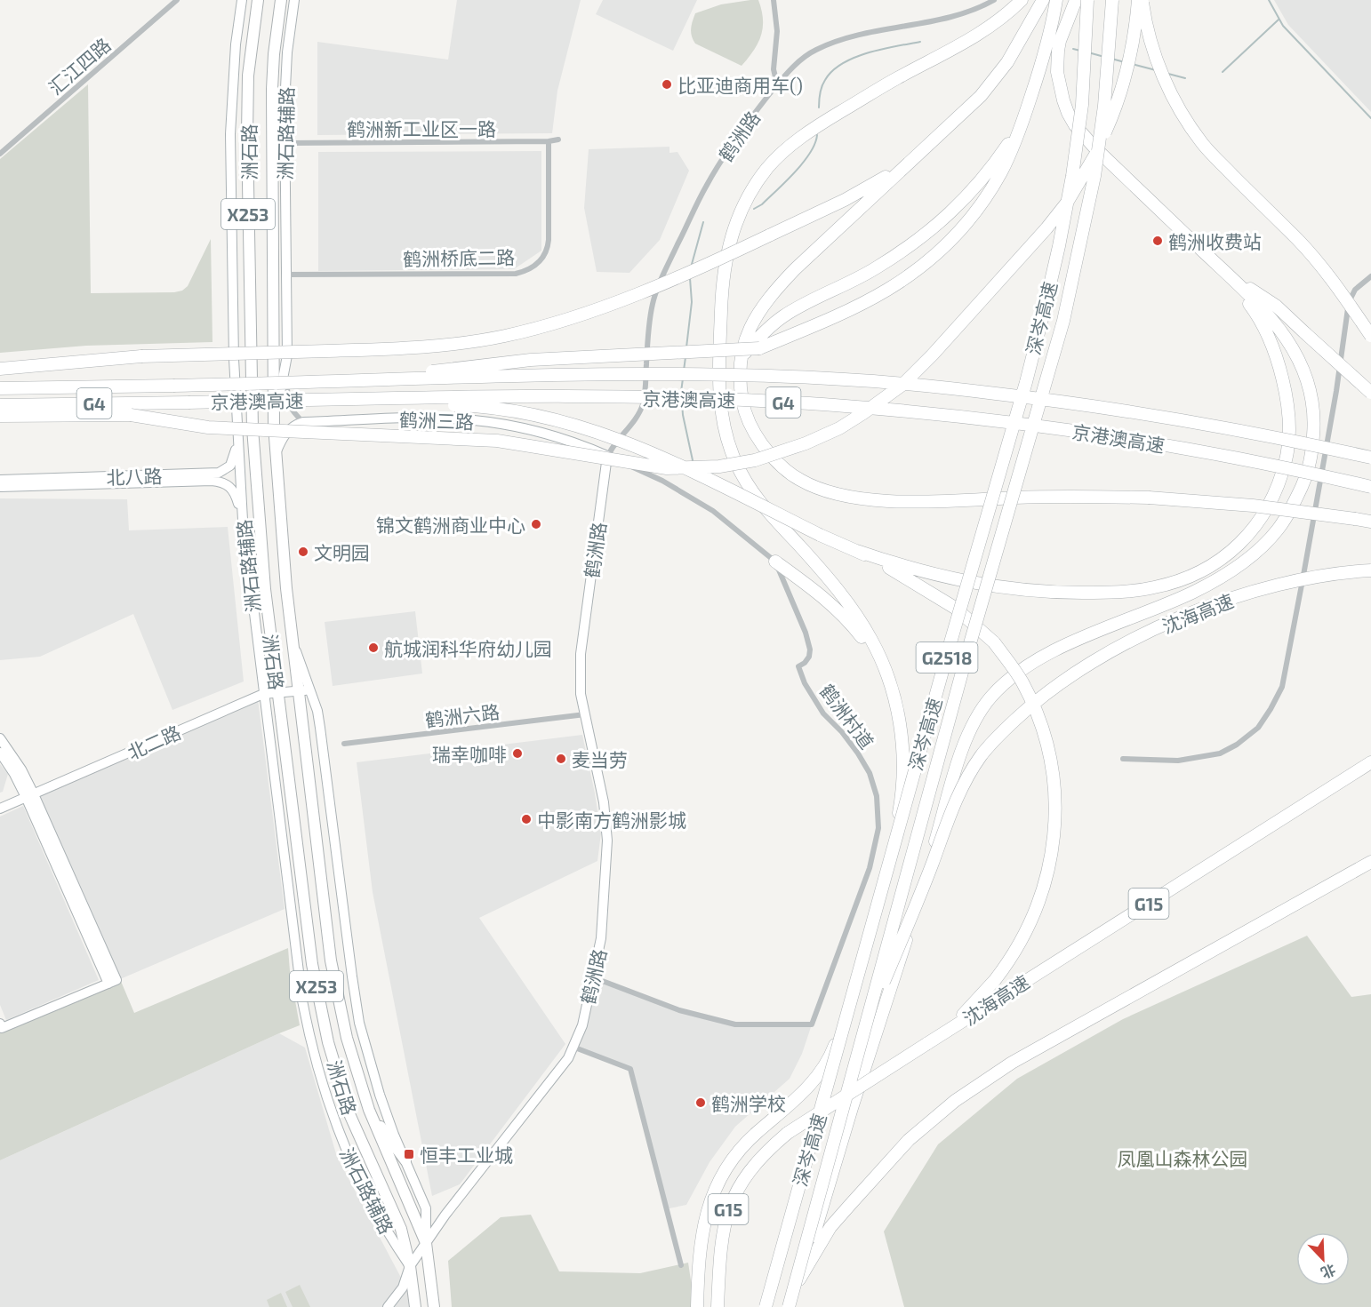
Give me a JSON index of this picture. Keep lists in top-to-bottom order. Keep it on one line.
{"streets":{"highway":["深岑高速","京港澳高速","G4","沈海高速","G2518","G15"],"main road":["洲石路","X253"],"street":["汇江四路","鹤洲新工业区一路","洲石路辅路","鹤洲路","鹤洲桥底二路","鹤洲三路","北八路","鹤洲六路","鹤洲村道","北二路"]},"crossings":[["鹤洲新工业区一路","洲石路辅路"],["鹤洲新工业区一路","鹤洲桥底二路"],["洲石路辅路","鹤洲路"],["洲石路辅路","洲石路"],["洲石路辅路","鹤洲桥底二路"],["洲石路辅路","北八路"],["洲石路辅路","北二路"],["鹤洲路","洲石路"],["鹤洲路","鹤洲三路"],["鹤洲路","鹤洲六路"],["鹤洲路","鹤洲村道"],["洲石路","北二路"],["深岑高速","沈海高速"],["鹤洲三路","鹤洲村道"]],"parks":["凤凰山森林公园"],"places":{"other":["比亚迪商用车()","鹤洲收费站","锦文鹤洲商业中心","文明园","航城润科华府幼儿园","瑞幸咖啡","麦当劳","中影南方鹤洲影城","鹤洲学校"],"transit":["恒丰工业城"]},"north":"bottom right"}
